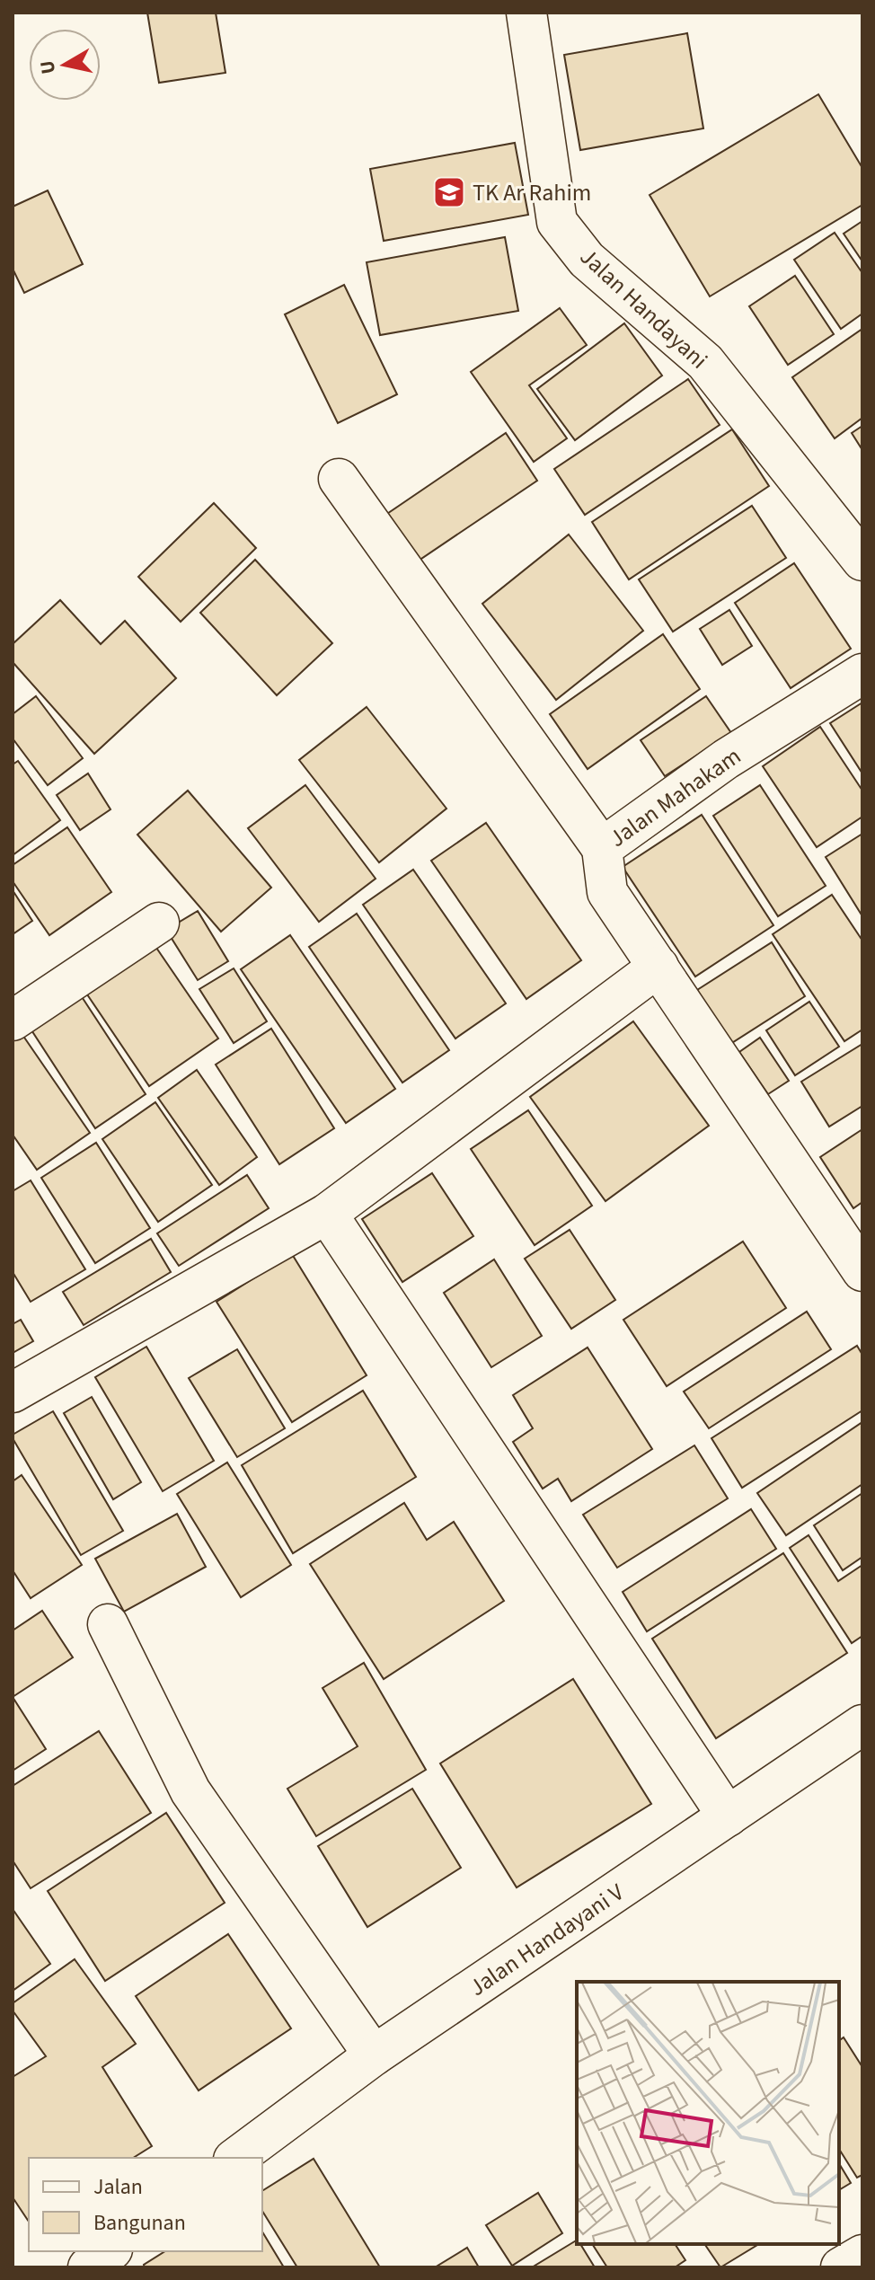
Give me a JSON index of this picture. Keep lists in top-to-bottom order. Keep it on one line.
{"streets":{"street":["Jalan Handayani","Jalan Mahakam","Jalan Handayani V"]},"places":{"school or university":["TK Ar Rahim"]},"legend":["Jalan","Bangunan"],"north":"left"}
